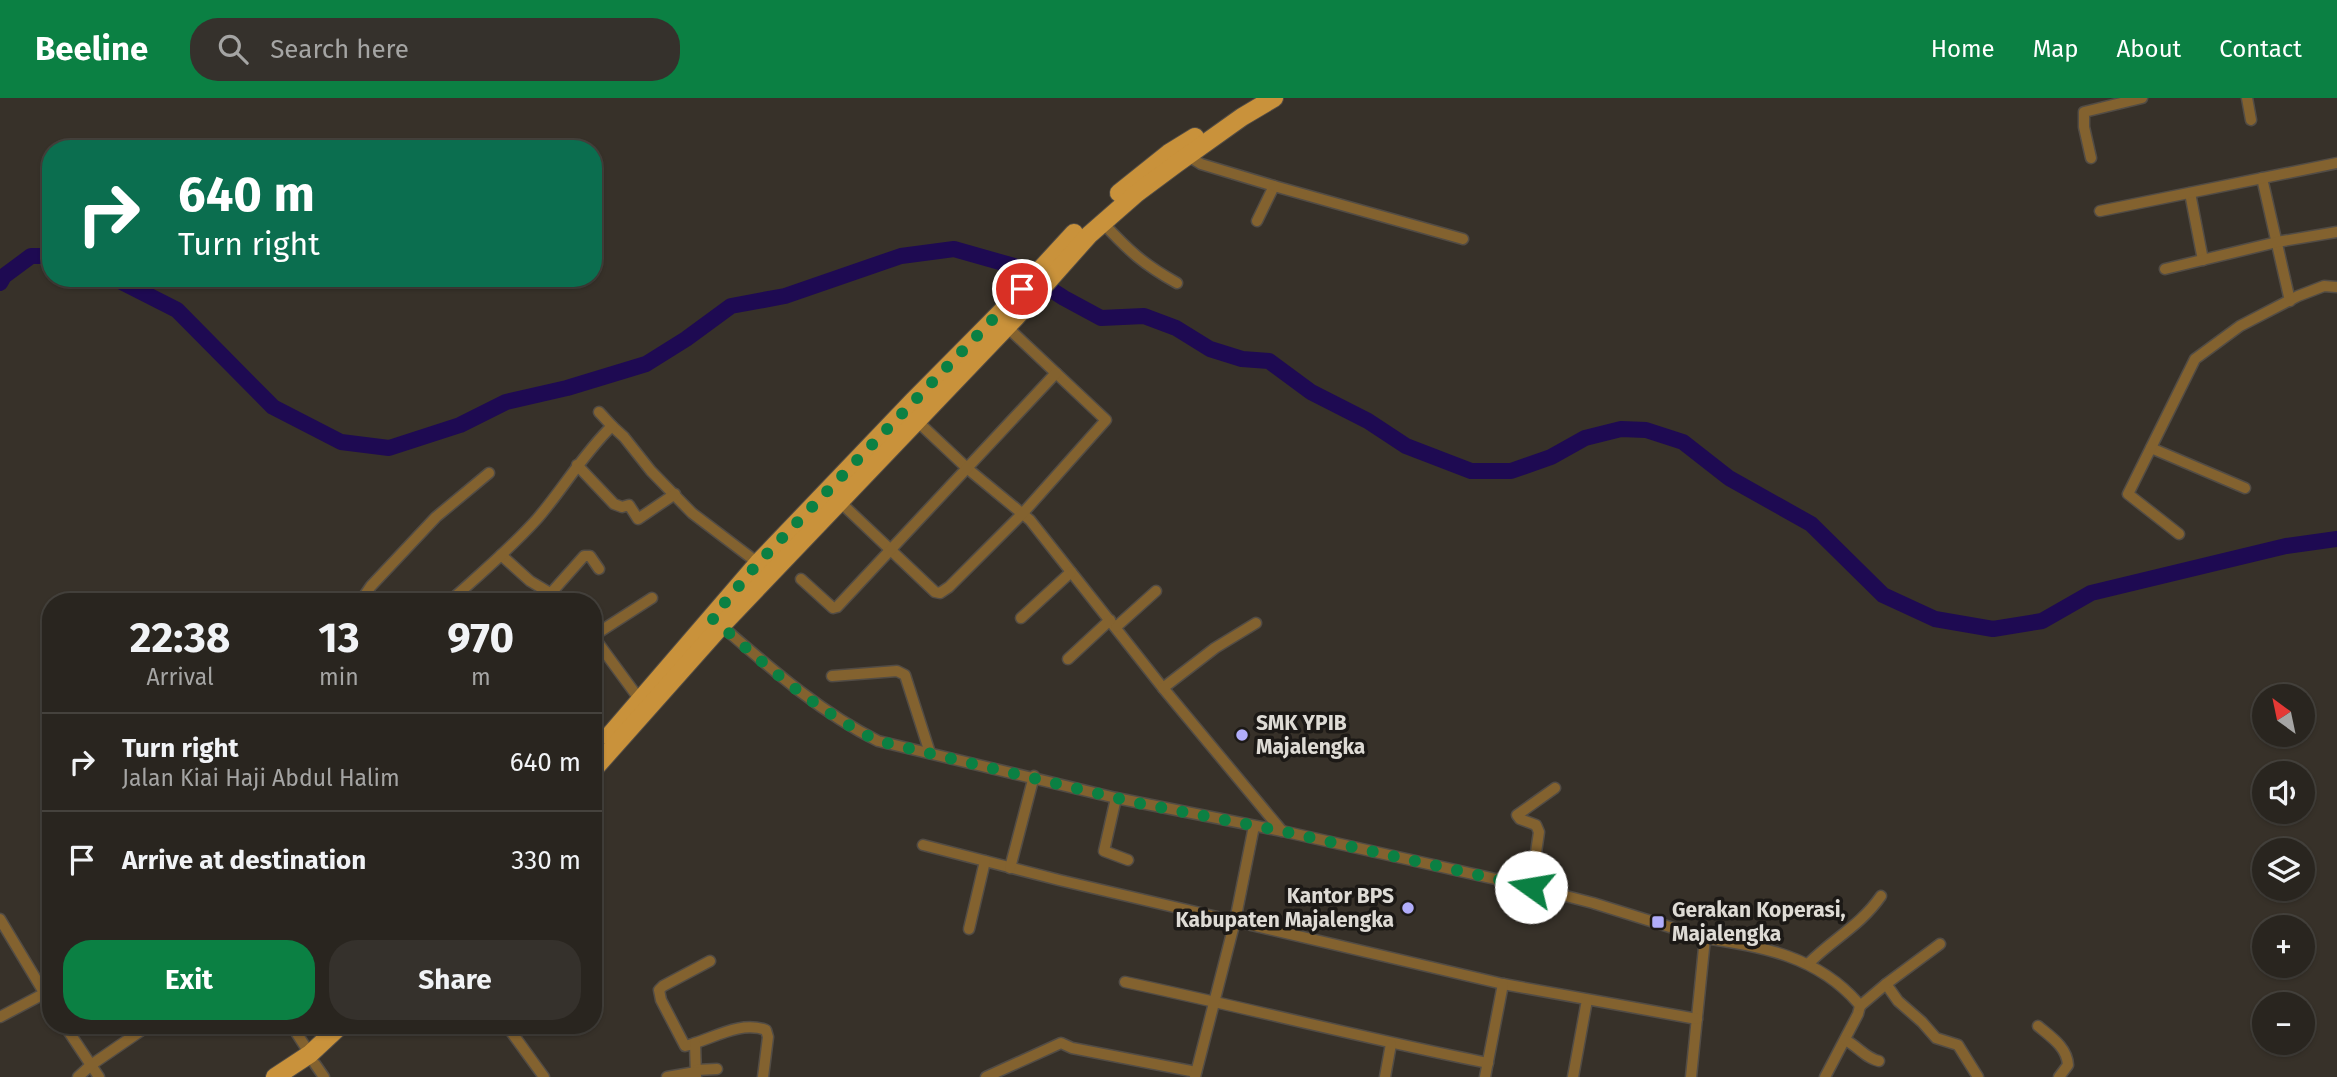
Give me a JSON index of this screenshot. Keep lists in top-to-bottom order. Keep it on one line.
{"places":{"other":["SMK YPIB Majalengka","Kantor BPS Kabupaten Majalengka"],"transit":["Gerakan Koperasi, Majalengka"]},"north":"top left","page":{"header":"Beeline","search":"Search here","nav":["Home","Map","About","Contact"],"turn":["640 m","Turn right"],"eta":["22:38","Arrival","13","min","970","m"],"map_buttons":["+","−"],"list":[{"name":"Turn right","note":"Jalan Kiai Haji Abdul Halim","value":"640 m"},{"name":"Arrive at destination","value":"330 m"}],"buttons":["Exit","Share"]}}
